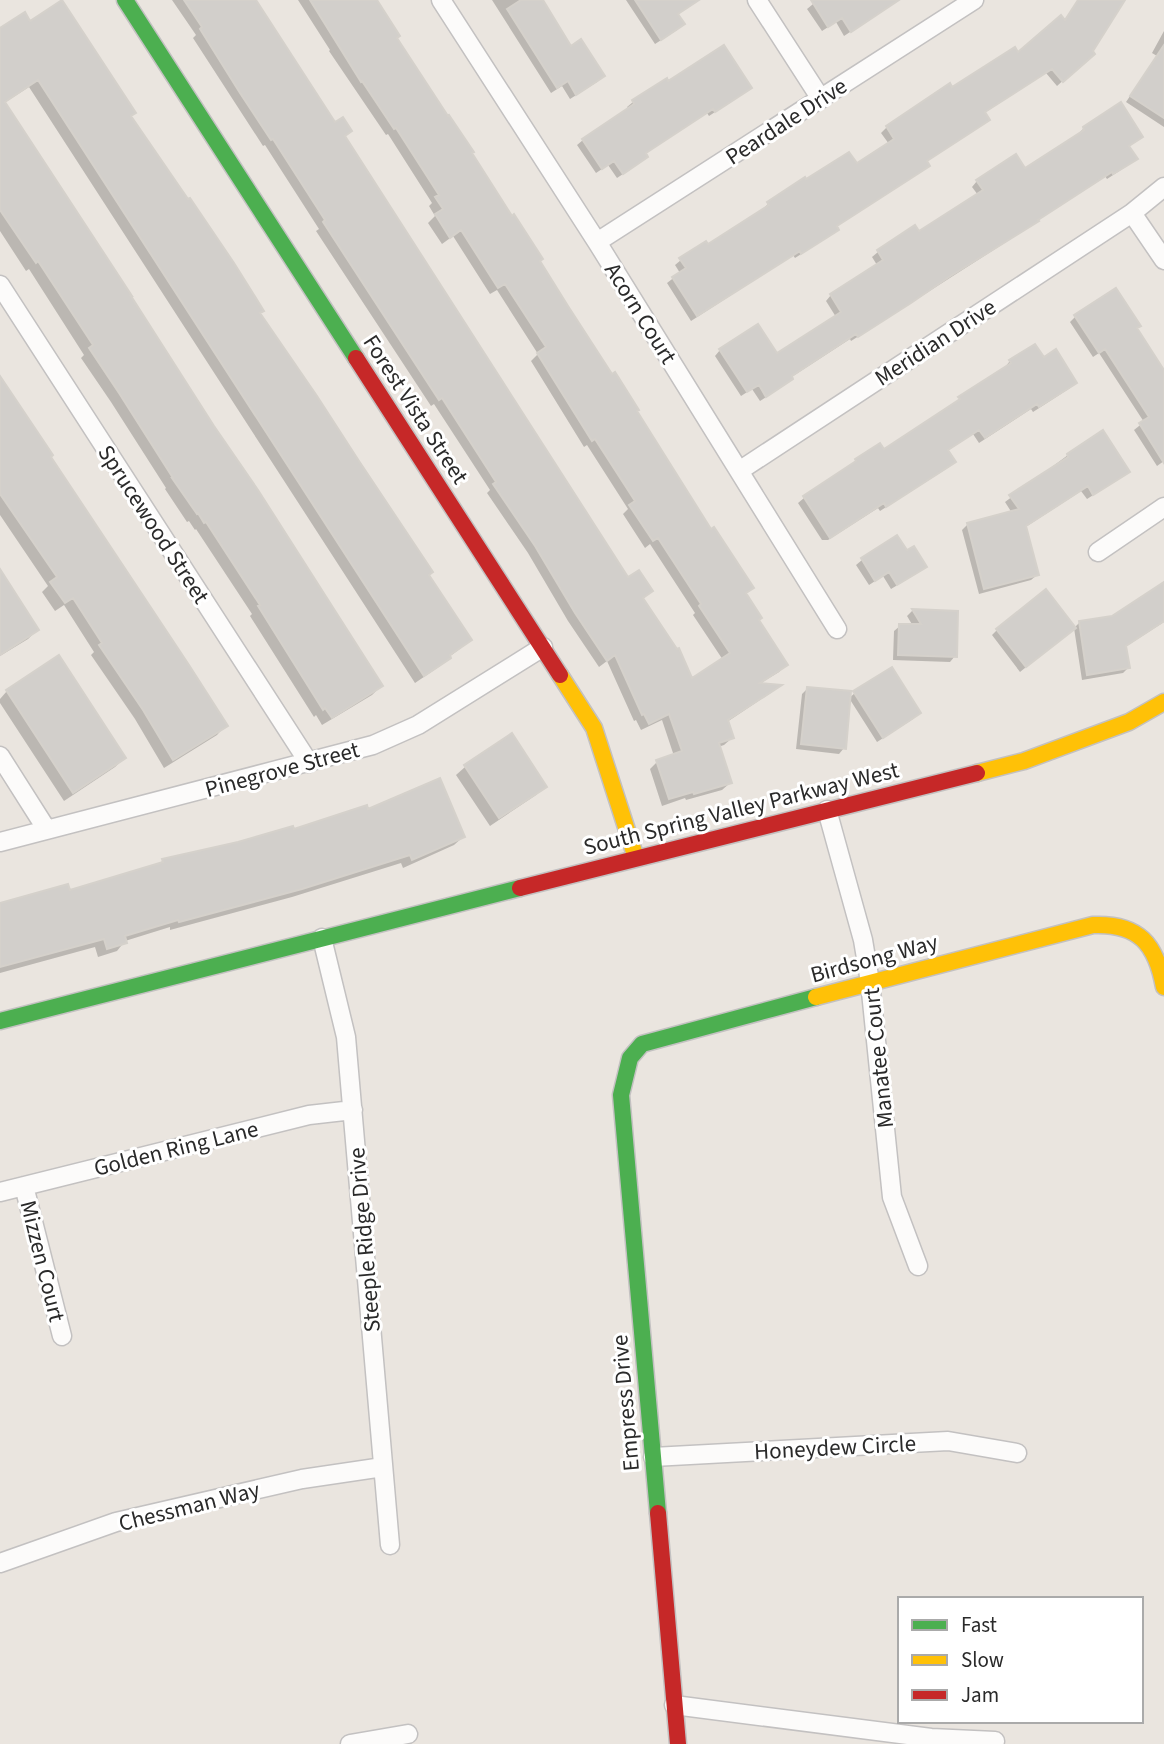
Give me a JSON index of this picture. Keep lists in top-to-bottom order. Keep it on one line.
{"streets":{"street":["Peardale Drive","Acorn Court","Meridian Drive","Forest Vista Street","Sprucewood Street","Pinegrove Street","South Spring Valley Parkway West","Birdsong Way","Manatee Court","Golden Ring Lane","Steeple Ridge Drive","Mizzen Court","Empress Drive","Honeydew Circle","Chessman Way"]},"crossings":[["Peardale Drive","Acorn Court"],["Acorn Court","Meridian Drive"],["Forest Vista Street","Pinegrove Street"],["Forest Vista Street","South Spring Valley Parkway West"],["Sprucewood Street","Pinegrove Street"],["South Spring Valley Parkway West","Manatee Court"],["South Spring Valley Parkway West","Steeple Ridge Drive"],["Birdsong Way","Manatee Court"],["Birdsong Way","Empress Drive"],["Golden Ring Lane","Steeple Ridge Drive"],["Golden Ring Lane","Mizzen Court"],["Steeple Ridge Drive","Chessman Way"],["Empress Drive","Honeydew Circle"]],"legend":["Fast","Slow","Jam"]}
